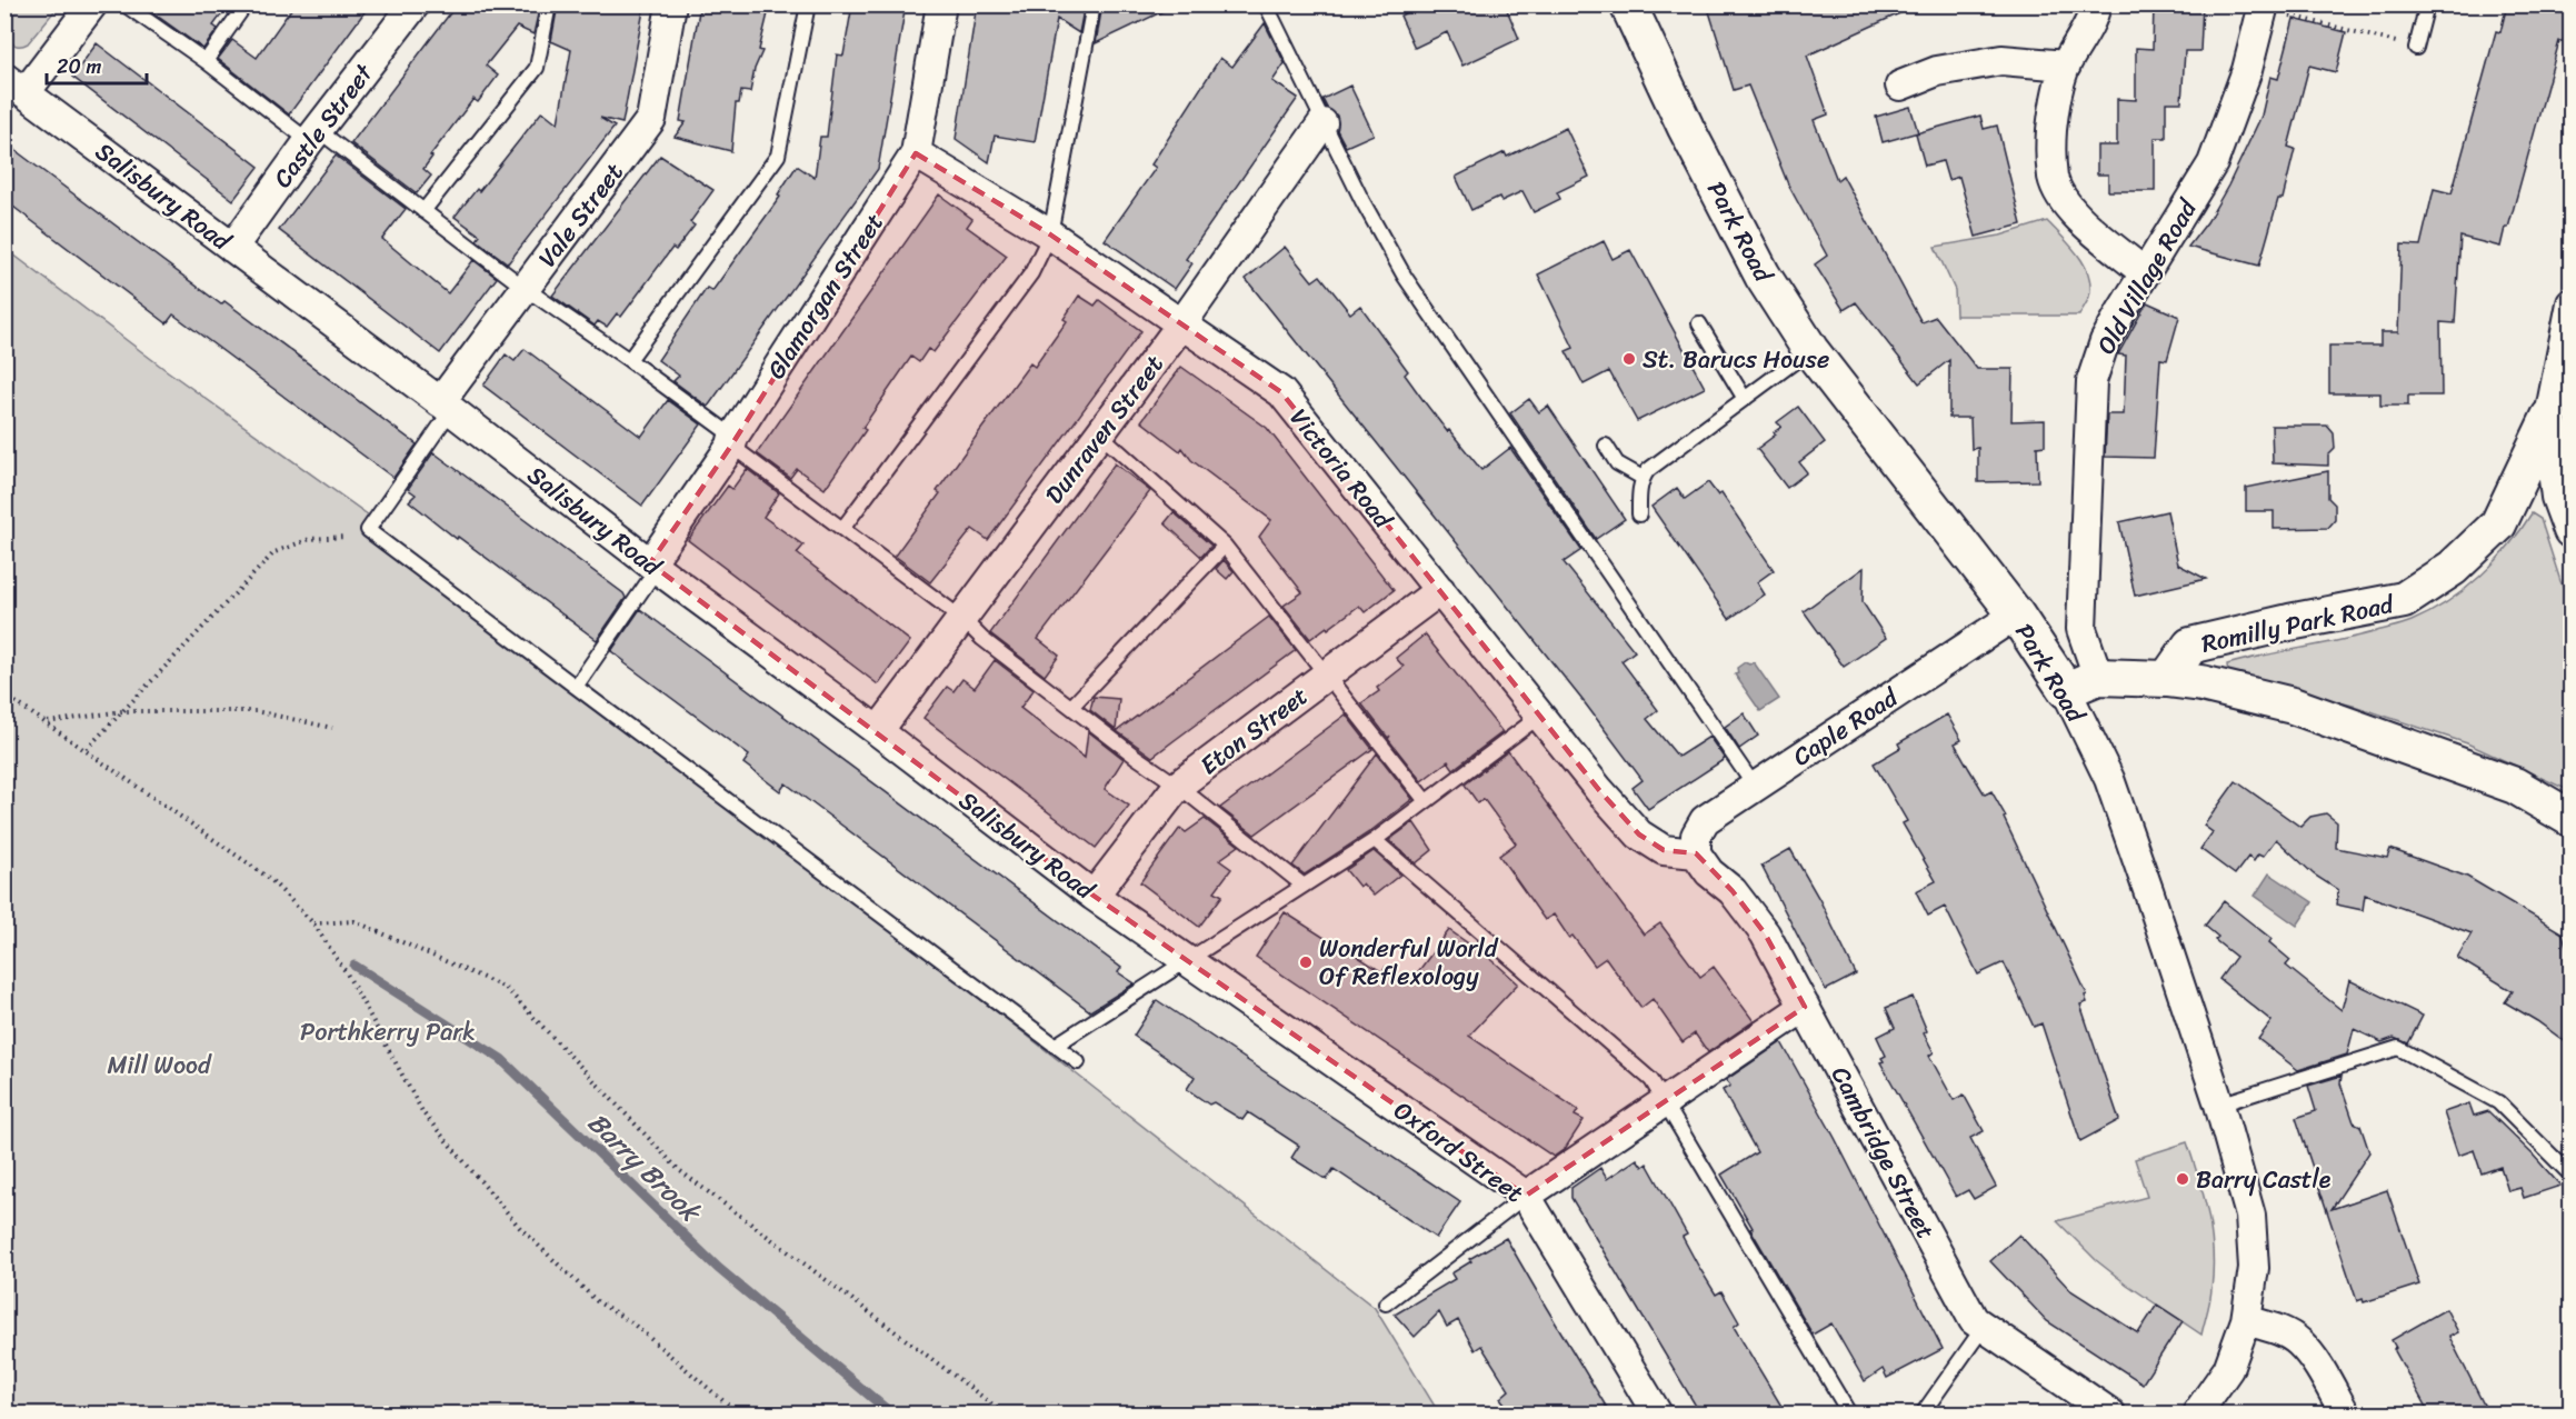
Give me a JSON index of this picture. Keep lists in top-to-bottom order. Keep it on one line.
{"streets":{"street":["Castle Street","Salisbury Road","Vale Street","Park Road","Old Village Road","Glamorgan Street","Dunraven Street","Victoria Road","Romilly Park Road","Caple Road","Eton Street","Oxford Street","Cambridge Street"]},"crossings":[["Castle Street","Salisbury Road"],["Salisbury Road","Vale Street"],["Salisbury Road","Glamorgan Street"],["Salisbury Road","Dunraven Street"],["Salisbury Road","Eton Street"],["Salisbury Road","Oxford Street"],["Park Road","Romilly Park Road"],["Park Road","Caple Road"],["Old Village Road","Romilly Park Road"],["Glamorgan Street","Victoria Road"],["Dunraven Street","Victoria Road"],["Victoria Road","Caple Road"],["Victoria Road","Eton Street"],["Victoria Road","Cambridge Street"],["Caple Road","Cambridge Street"]],"water":["Barry Brook"],"parks":["Porthkerry Park","Mill Wood"],"places":["St. Barucs House","Wonderful World Of Reflexology","Barry Castle"],"scale_bar":"20 m"}
